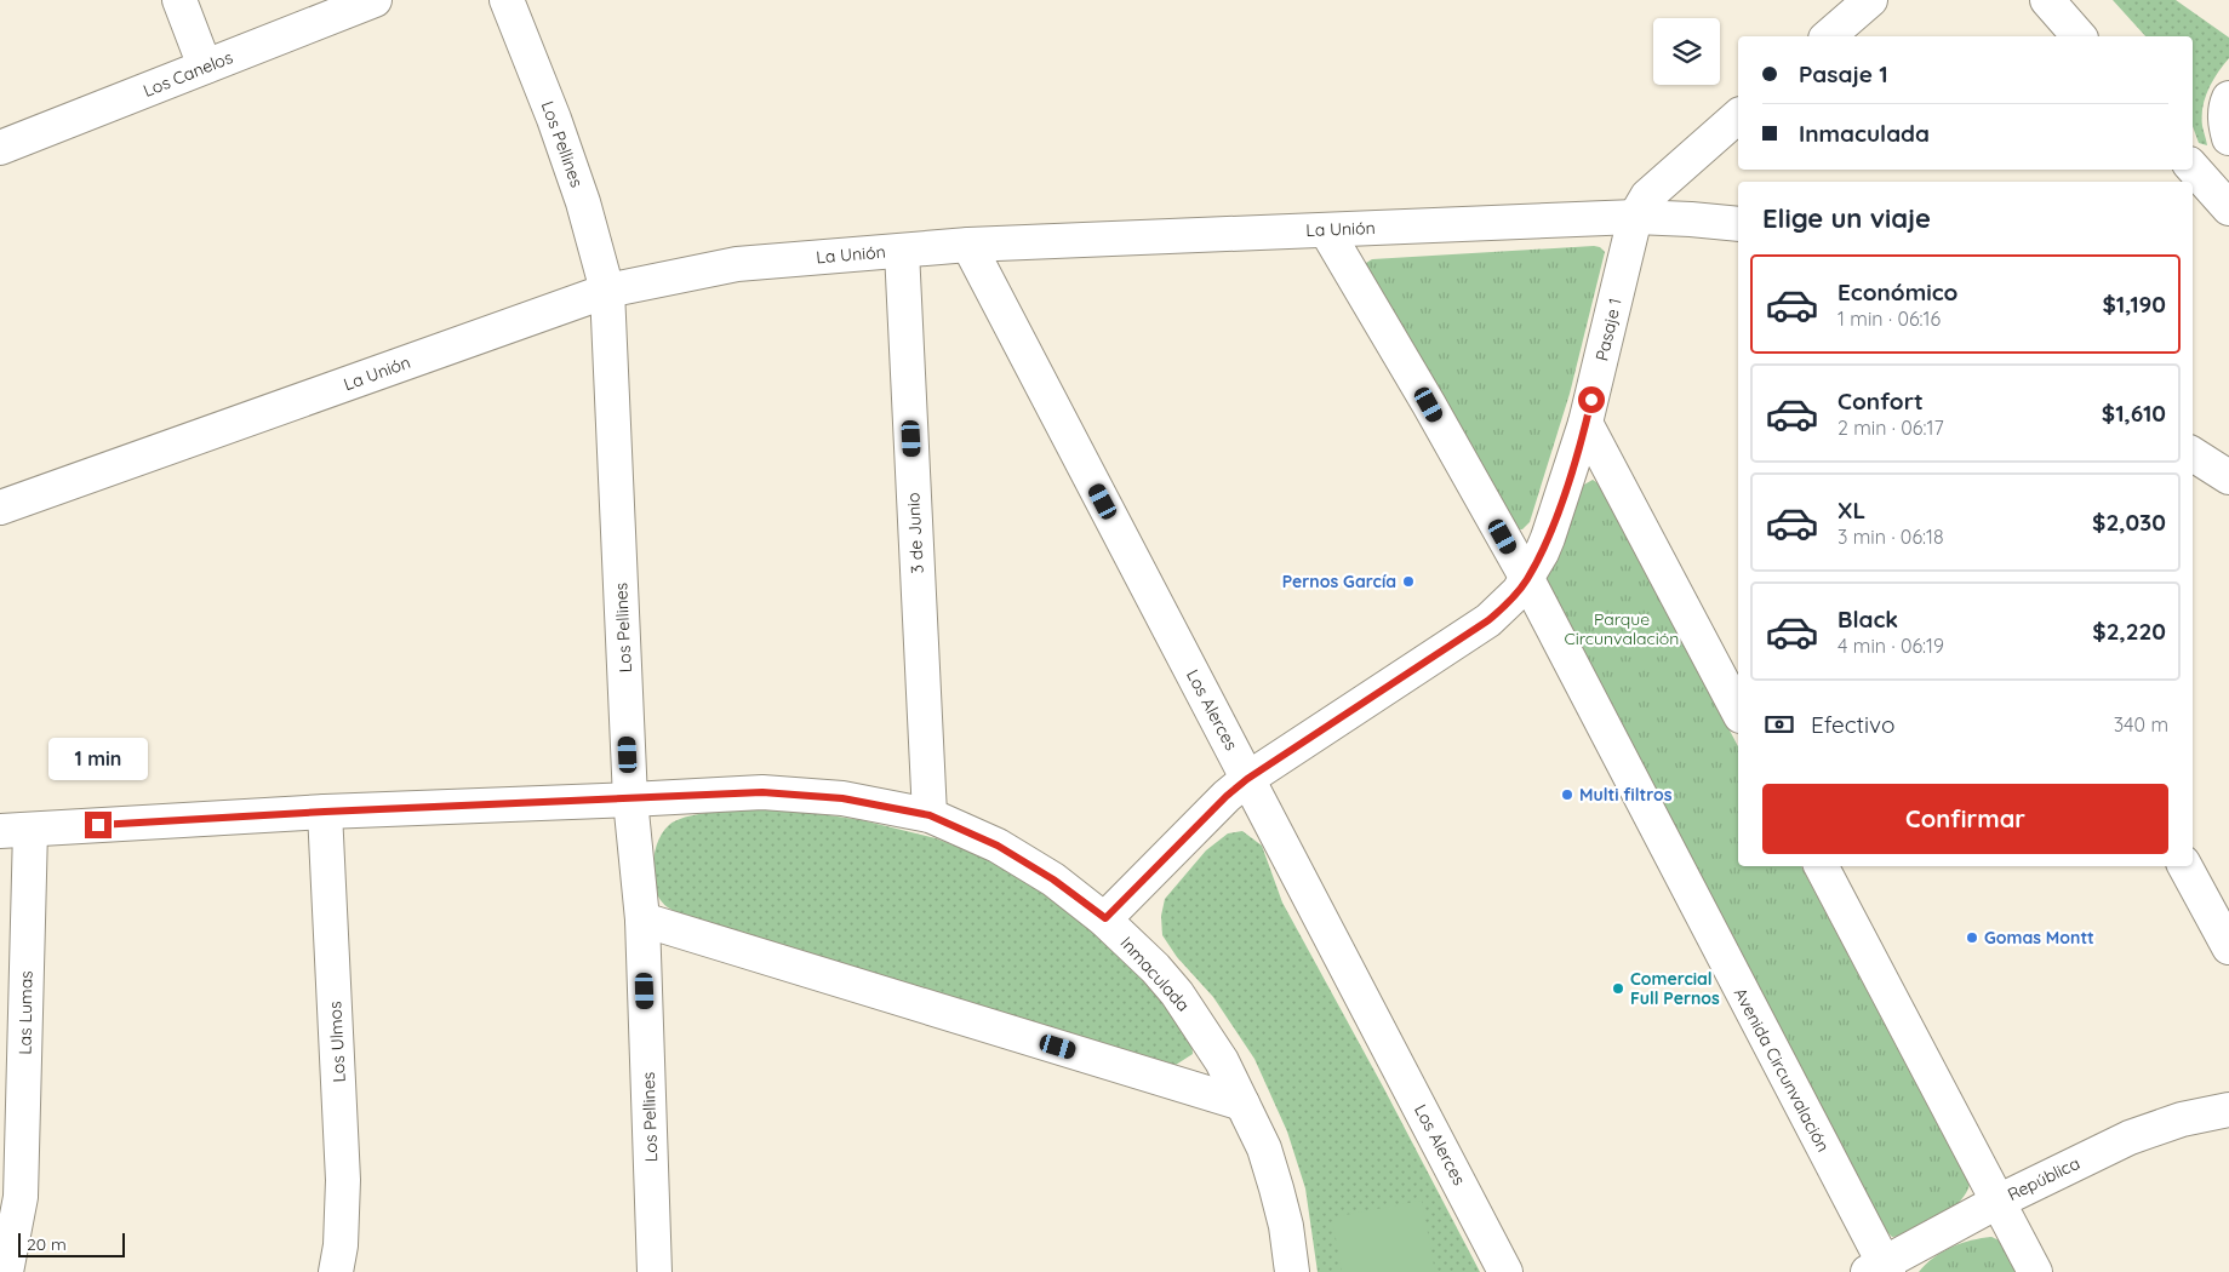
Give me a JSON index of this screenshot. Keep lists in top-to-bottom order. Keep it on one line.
{"streets":{"main road":["Los Canelos","Los Pellines","La Unión","Pasaje 1","3 de Junio","Los Alerces","Inmaculada","Las Lumas","Los Ulmos","Avenida Circunvalación","República"]},"crossings":[["Los Pellines","La Unión"],["Los Pellines","Inmaculada"],["La Unión","Pasaje 1"],["La Unión","3 de Junio"],["La Unión","Los Alerces"],["La Unión","Avenida Circunvalación"],["Pasaje 1","Los Alerces"],["Pasaje 1","Inmaculada"],["Pasaje 1","Avenida Circunvalación"],["3 de Junio","Inmaculada"],["Inmaculada","Las Lumas"],["Inmaculada","Los Ulmos"],["Avenida Circunvalación","República"]],"parks":["Parque Circunvalación"],"places":["Pernos García","Multi filtros","Gomas Montt","Comercial Full Pernos"],"scale_bar":"20 m","page":{"banner":["Pasaje 1","Inmaculada"],"heading":"Elige un viaje","list":[{"name":"Económico","note":"1 min · 06:16","value":"$1,190"},{"name":"Confort","note":"2 min · 06:17","value":"$1,610"},{"name":"XL","note":"3 min · 06:18","value":"$2,030"},{"name":"Black","note":"4 min · 06:19","value":"$2,220"}],"pay":["Efectivo","340 m"],"bubble":"1 min","buttons":"Confirmar","scale":"20 m"}}
